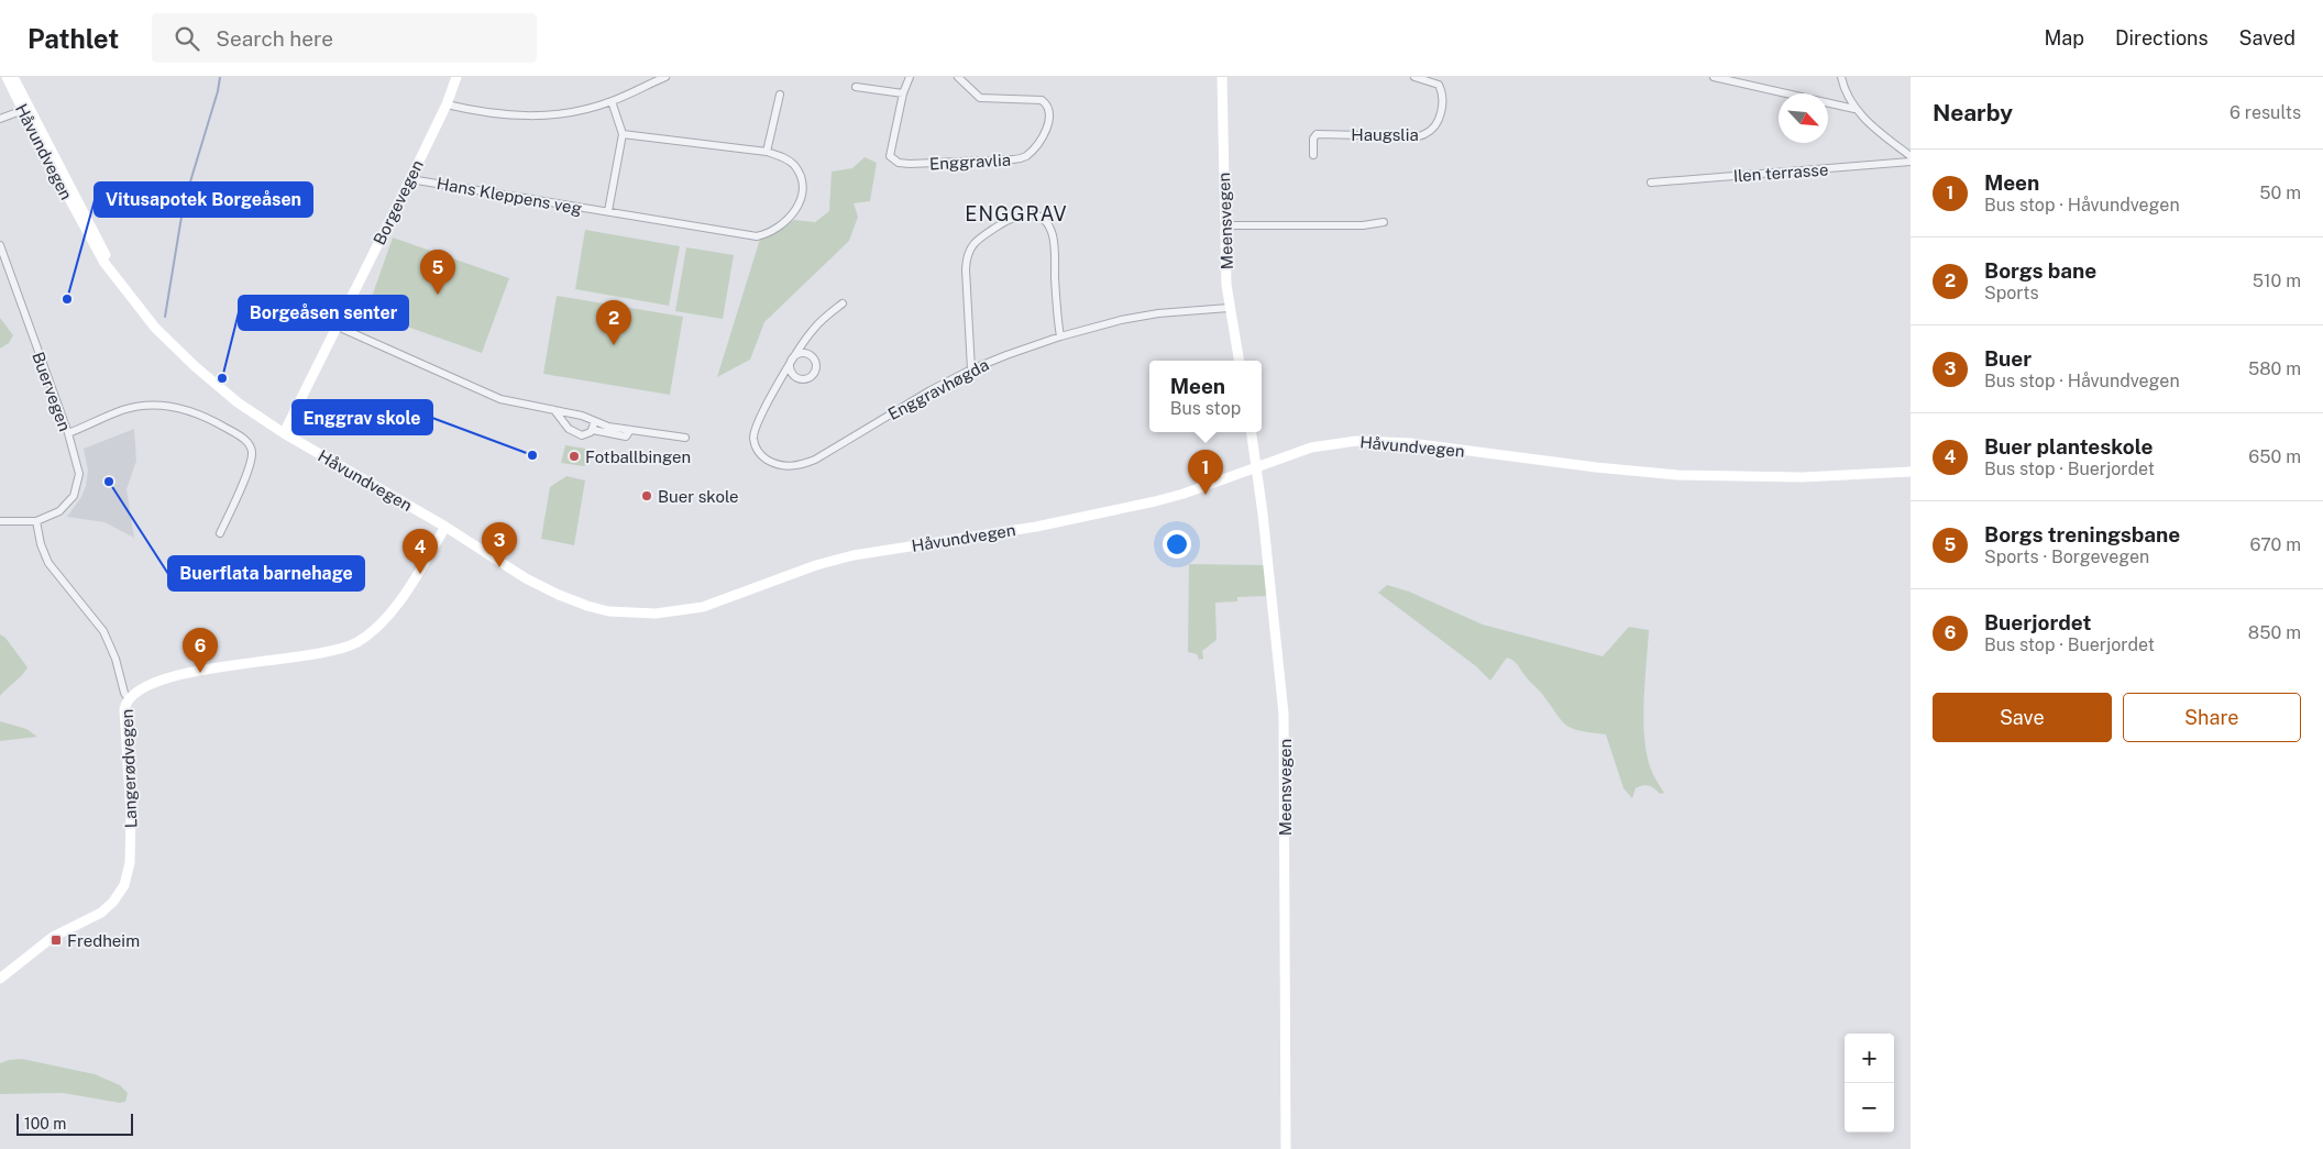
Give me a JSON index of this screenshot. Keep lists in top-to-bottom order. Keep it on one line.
{"streets":{"main road":["Håvundvegen","Borgevegen","Meensvegen","Langerødvegen"],"street":["Haugslia","Enggravlia","Ilen terrasse","Hans Kleppens veg","Enggravhøgda","Buervegen"]},"crossings":[["Håvundvegen","Borgevegen"],["Håvundvegen","Meensvegen"],["Hans Kleppens veg","Borgevegen"],["Meensvegen","Enggravhøgda"],["Buervegen","Langerødvegen"]],"districts":["ENGGRAV"],"places":{"other":["Vitusapotek Borgeåsen","Borgeåsen senter","Enggrav skole","Fotballbingen","Buerflata barnehage","Buer skole"],"transit":["Fredheim"]},"scale_bar":"100 m","north":"bottom right","page":{"header":"Pathlet","search":"Search here","nav":["Map","Directions","Saved"],"heading":["Nearby","6 results"],"list":[{"mark":"1","name":"Meen","note":"Bus stop · Håvundvegen","value":"50 m"},{"mark":"2","name":"Borgs bane","note":"Sports","value":"510 m"},{"mark":"3","name":"Buer","note":"Bus stop · Håvundvegen","value":"580 m"},{"mark":"4","name":"Buer planteskole","note":"Bus stop · Buerjordet","value":"650 m"},{"mark":"5","name":"Borgs treningsbane","note":"Sports · Borgevegen","value":"670 m"},{"mark":"6","name":"Buerjordet","note":"Bus stop · Buerjordet","value":"850 m"}],"pins":["5","2","1","3","4","6"],"popup":["Meen","Bus stop"],"buttons":["Save","Share"],"map_buttons":["+","−"],"scale":"100 m"}}
